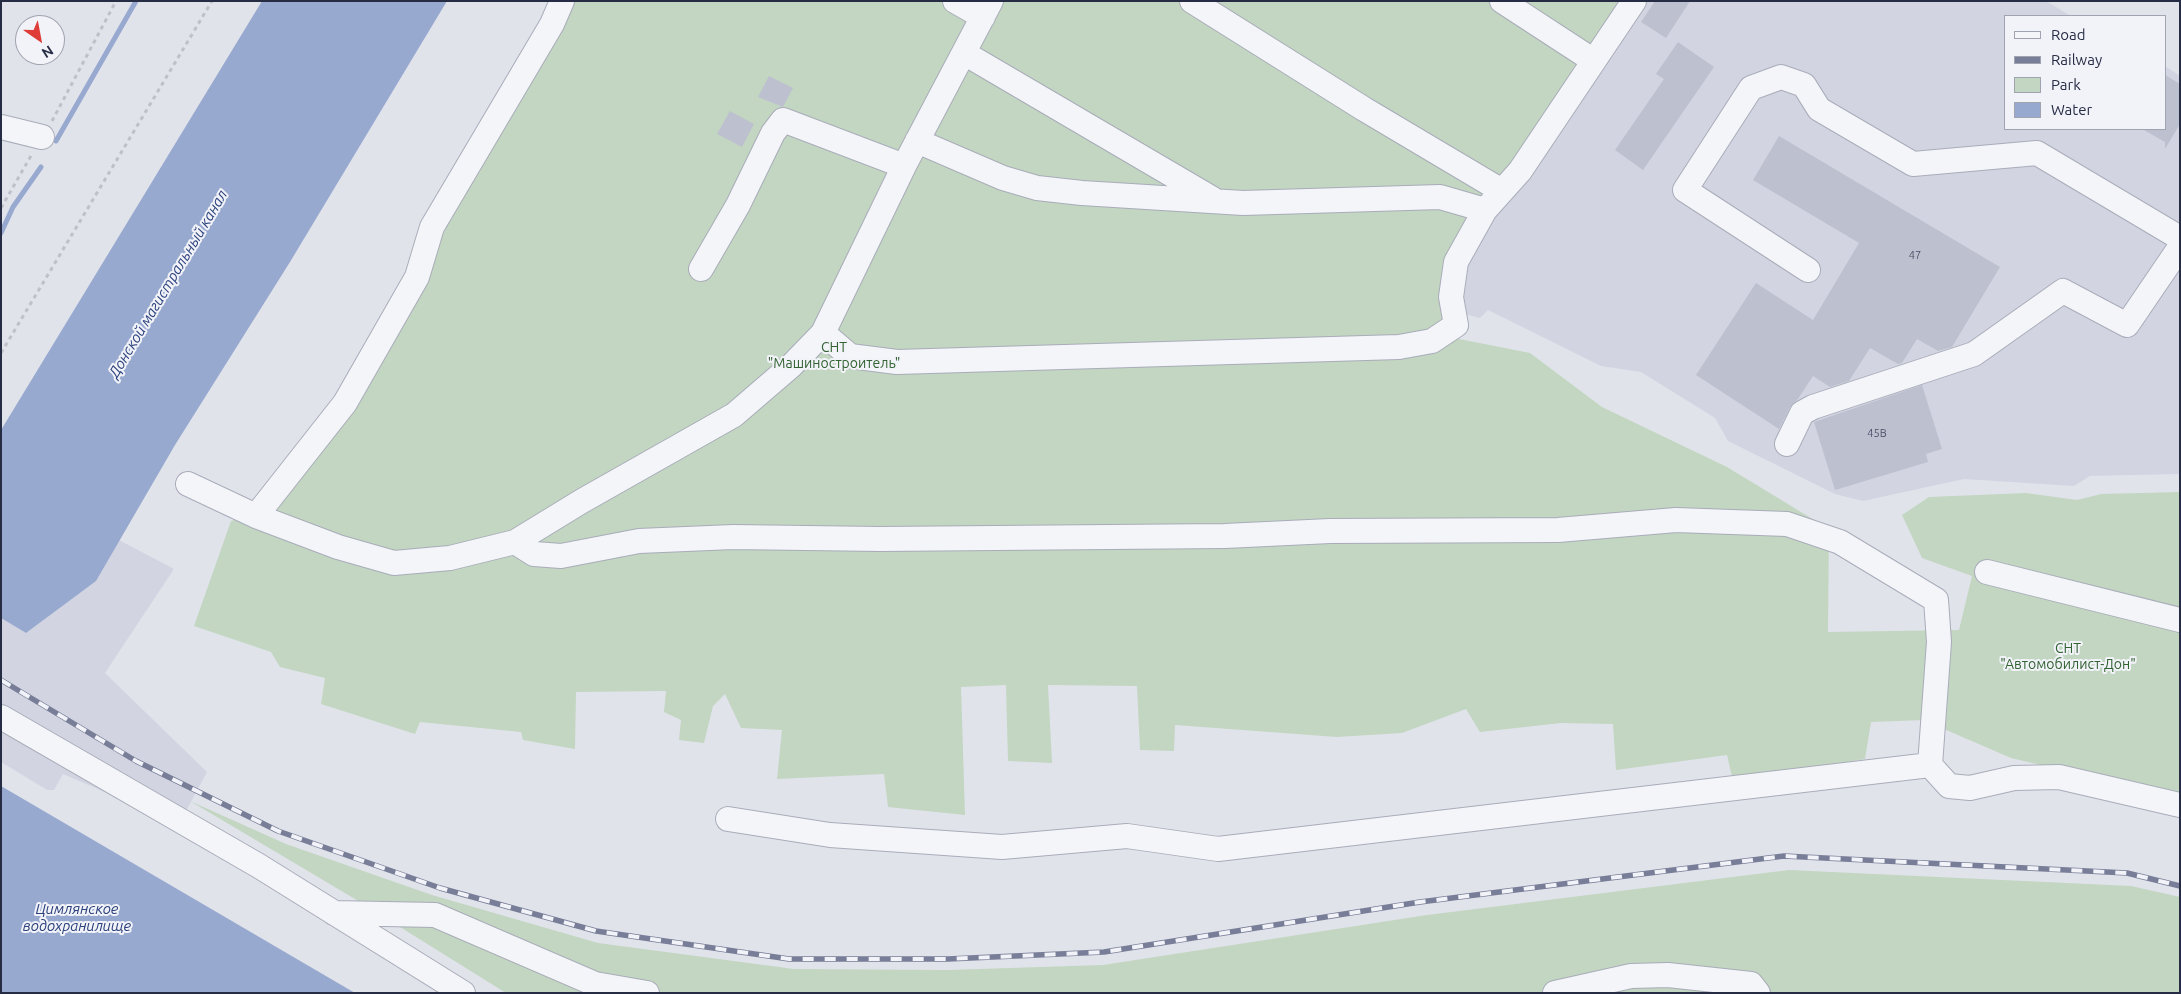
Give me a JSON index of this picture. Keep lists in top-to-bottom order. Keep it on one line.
{"water":["Донской магистральный канал","Цимлянское водохранилище"],"parks":["СНТ \"Машиностроитель\"","СНТ \"Автомобилист-Дон\""],"house_numbers":["47","45В"],"legend":["Road","Railway","Park","Water"],"north":"bottom right"}
